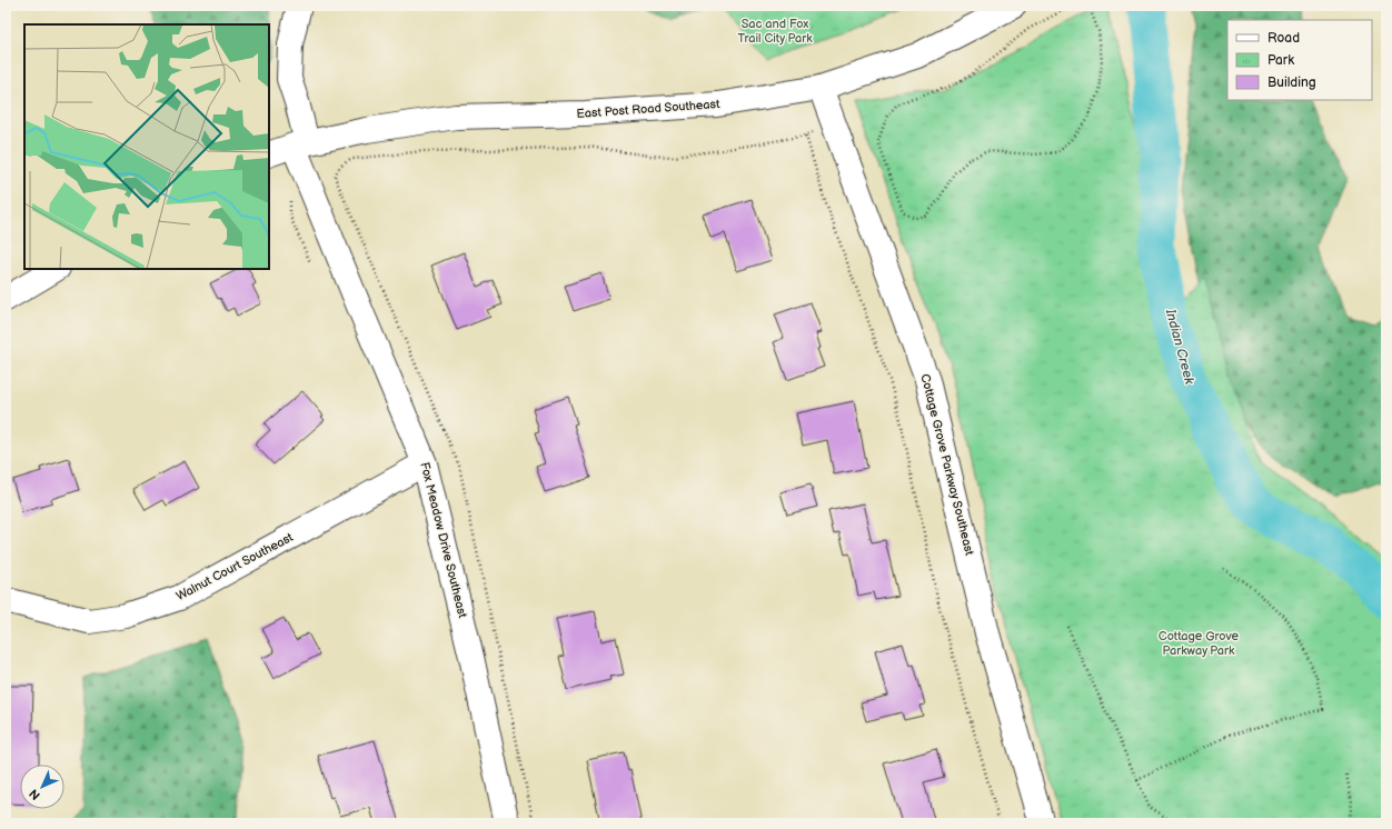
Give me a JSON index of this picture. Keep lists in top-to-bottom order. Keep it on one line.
{"streets":{"street":["East Post Road Southeast","Cottage Grove Parkway Southeast","Fox Meadow Drive Southeast","Walnut Court Southeast"]},"crossings":[["East Post Road Southeast","Cottage Grove Parkway Southeast"],["East Post Road Southeast","Fox Meadow Drive Southeast"],["Fox Meadow Drive Southeast","Walnut Court Southeast"]],"water":["Indian Creek"],"parks":["Sac and Fox Trail City Park","Cottage Grove Parkway Park"],"legend":["Road","Park","Building"],"north":"bottom left"}
